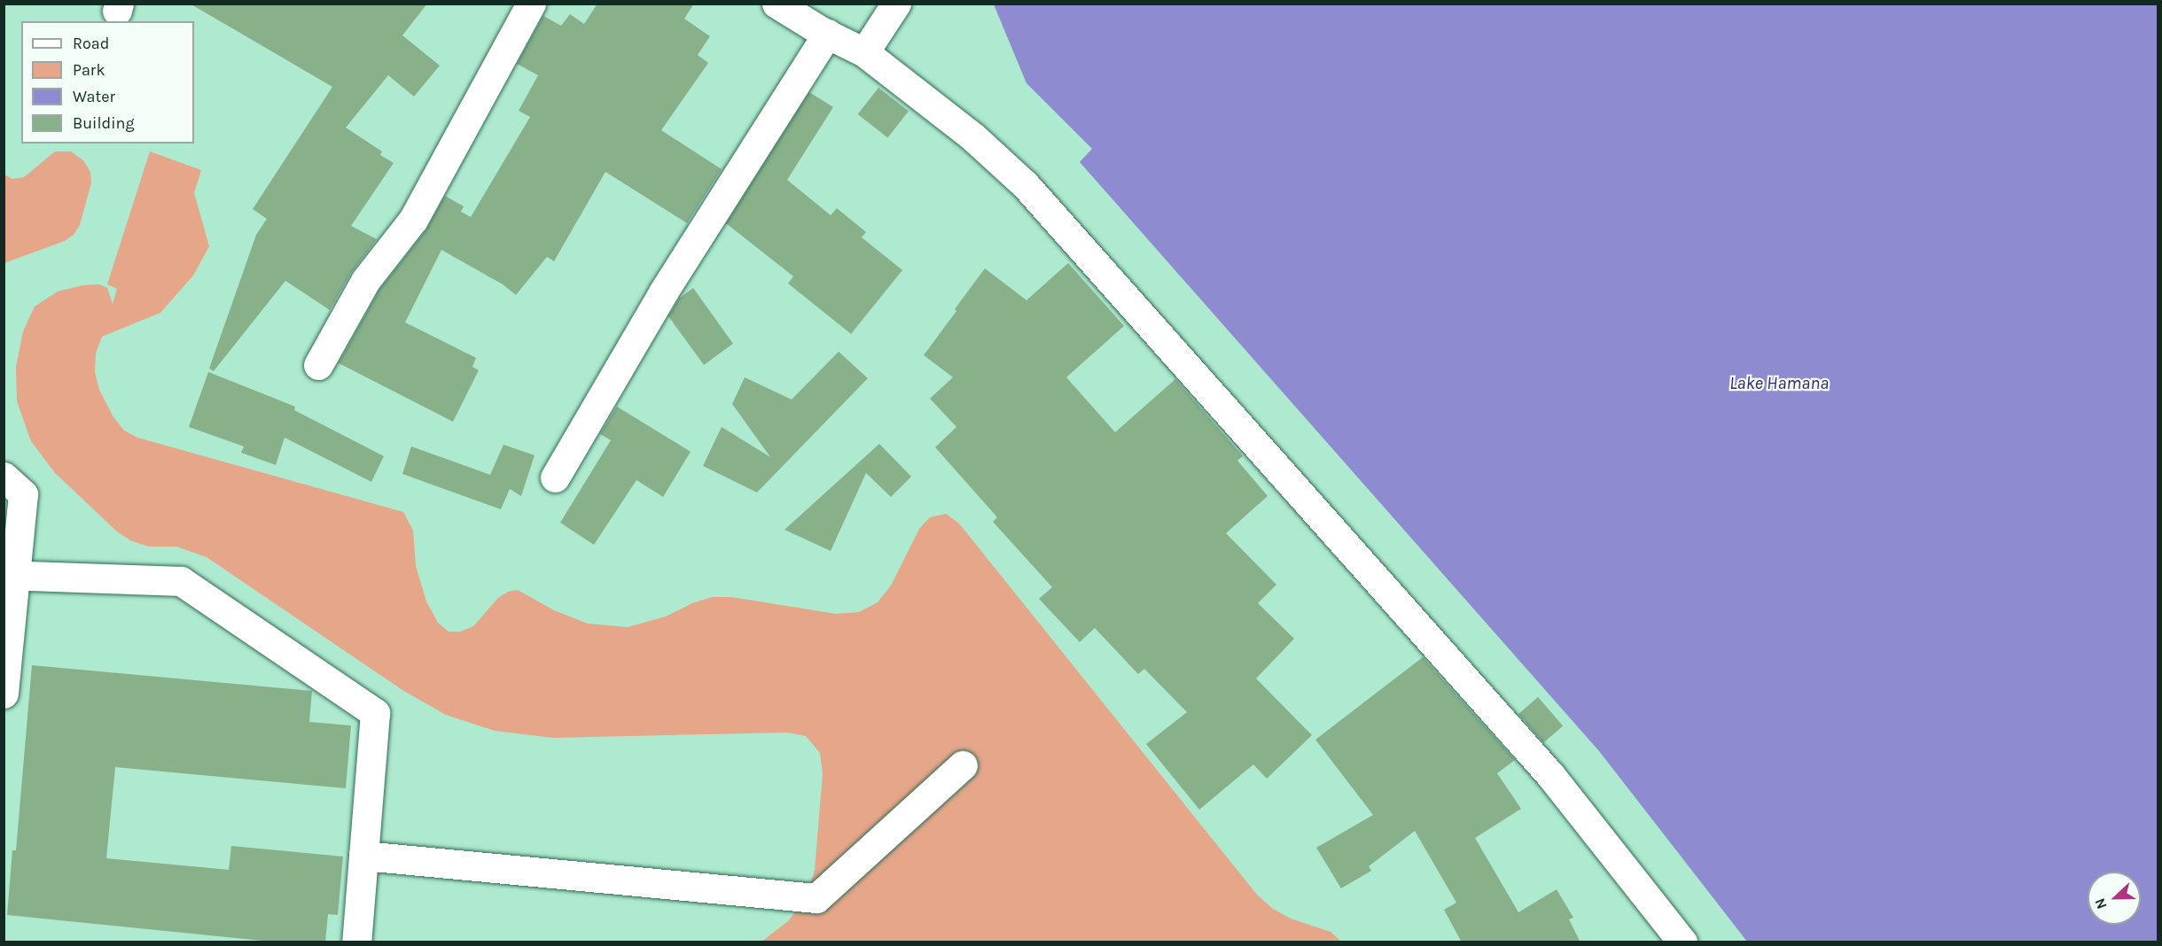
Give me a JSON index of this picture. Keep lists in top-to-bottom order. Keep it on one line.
{"water":["Lake Hamana"],"legend":["Road","Park","Water","Building"],"north":"left"}
